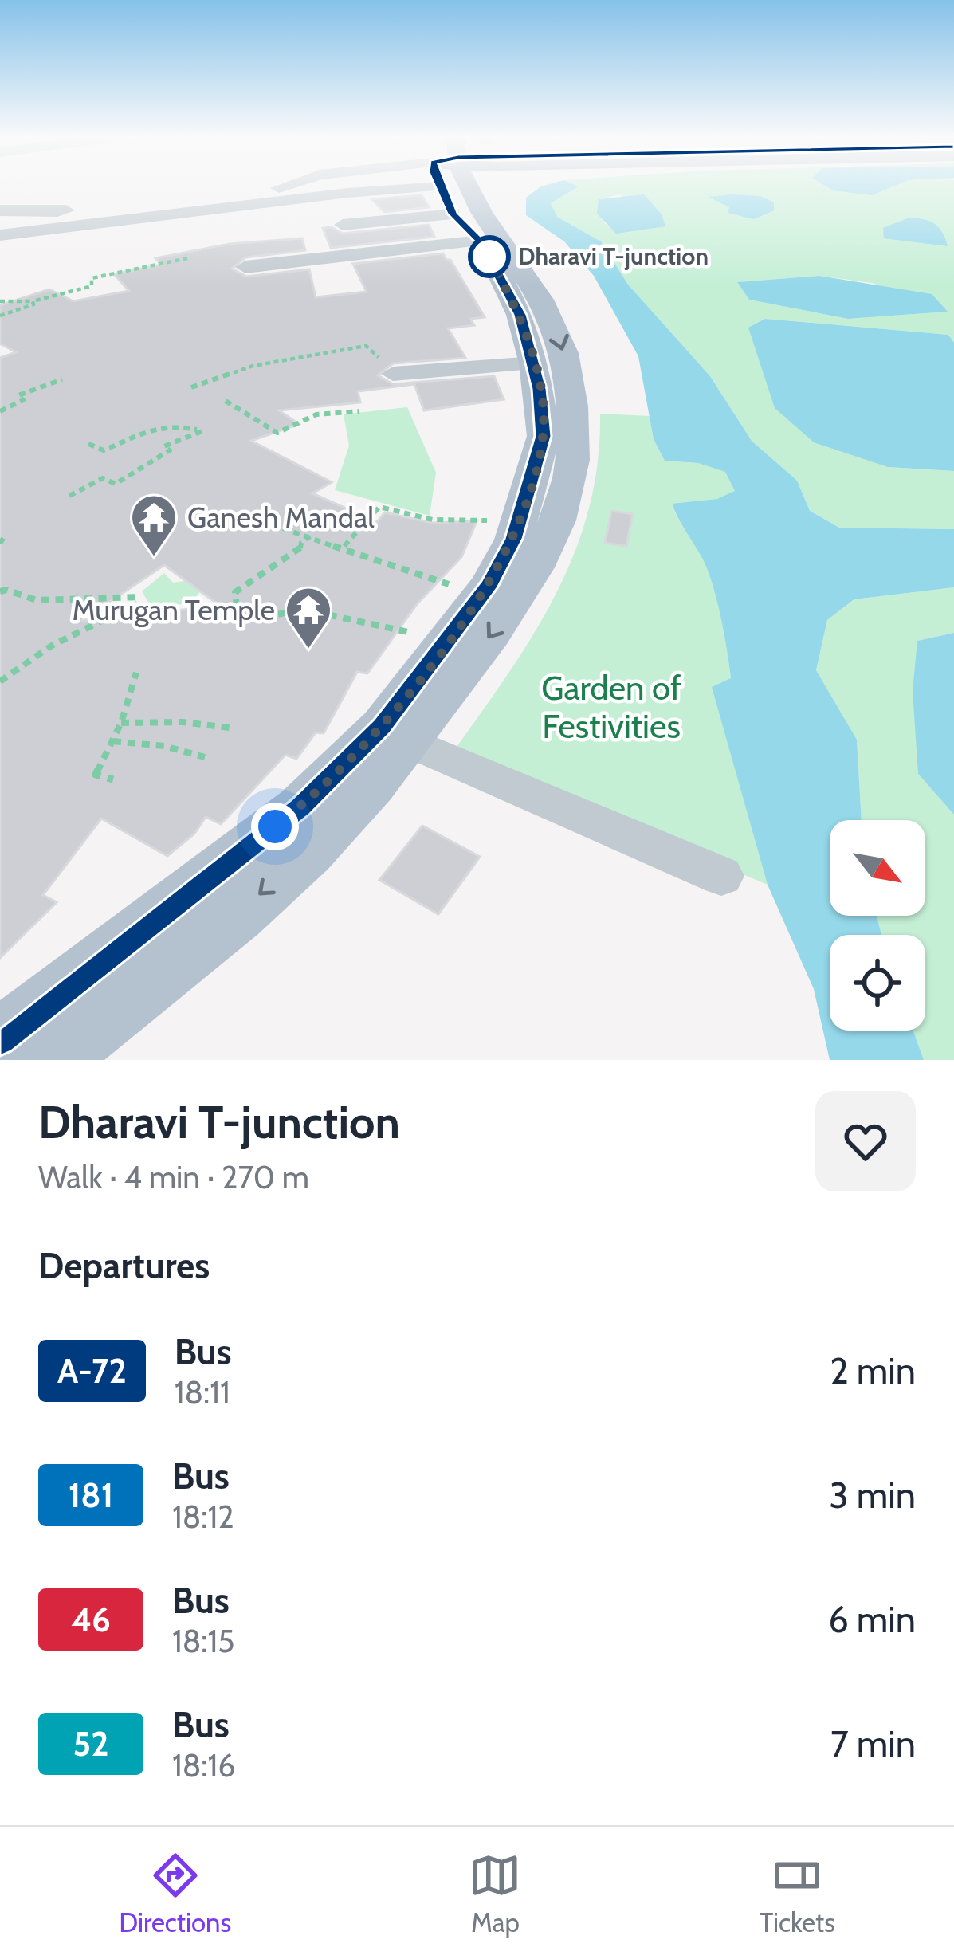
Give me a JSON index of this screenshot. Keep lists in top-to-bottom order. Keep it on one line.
{"parks":["Garden of Festivities"],"places":{"other":["Dharavi T-junction"],"temple":["Ganesh Mandal","Murugan Temple"]},"lines":["bus line A-72"],"north":"bottom right","page":{"heading":[["Dharavi T-junction","Walk · 4 min · 270 m"],"Departures"],"list":[{"mark":"A-72","name":"Bus","note":"18:11","value":"2 min"},{"mark":"181","name":"Bus","note":"18:12","value":"3 min"},{"mark":"46","name":"Bus","note":"18:15","value":"6 min"},{"mark":"52","name":"Bus","note":"18:16","value":"7 min"}],"tabs":["Directions","Map","Tickets"]}}
